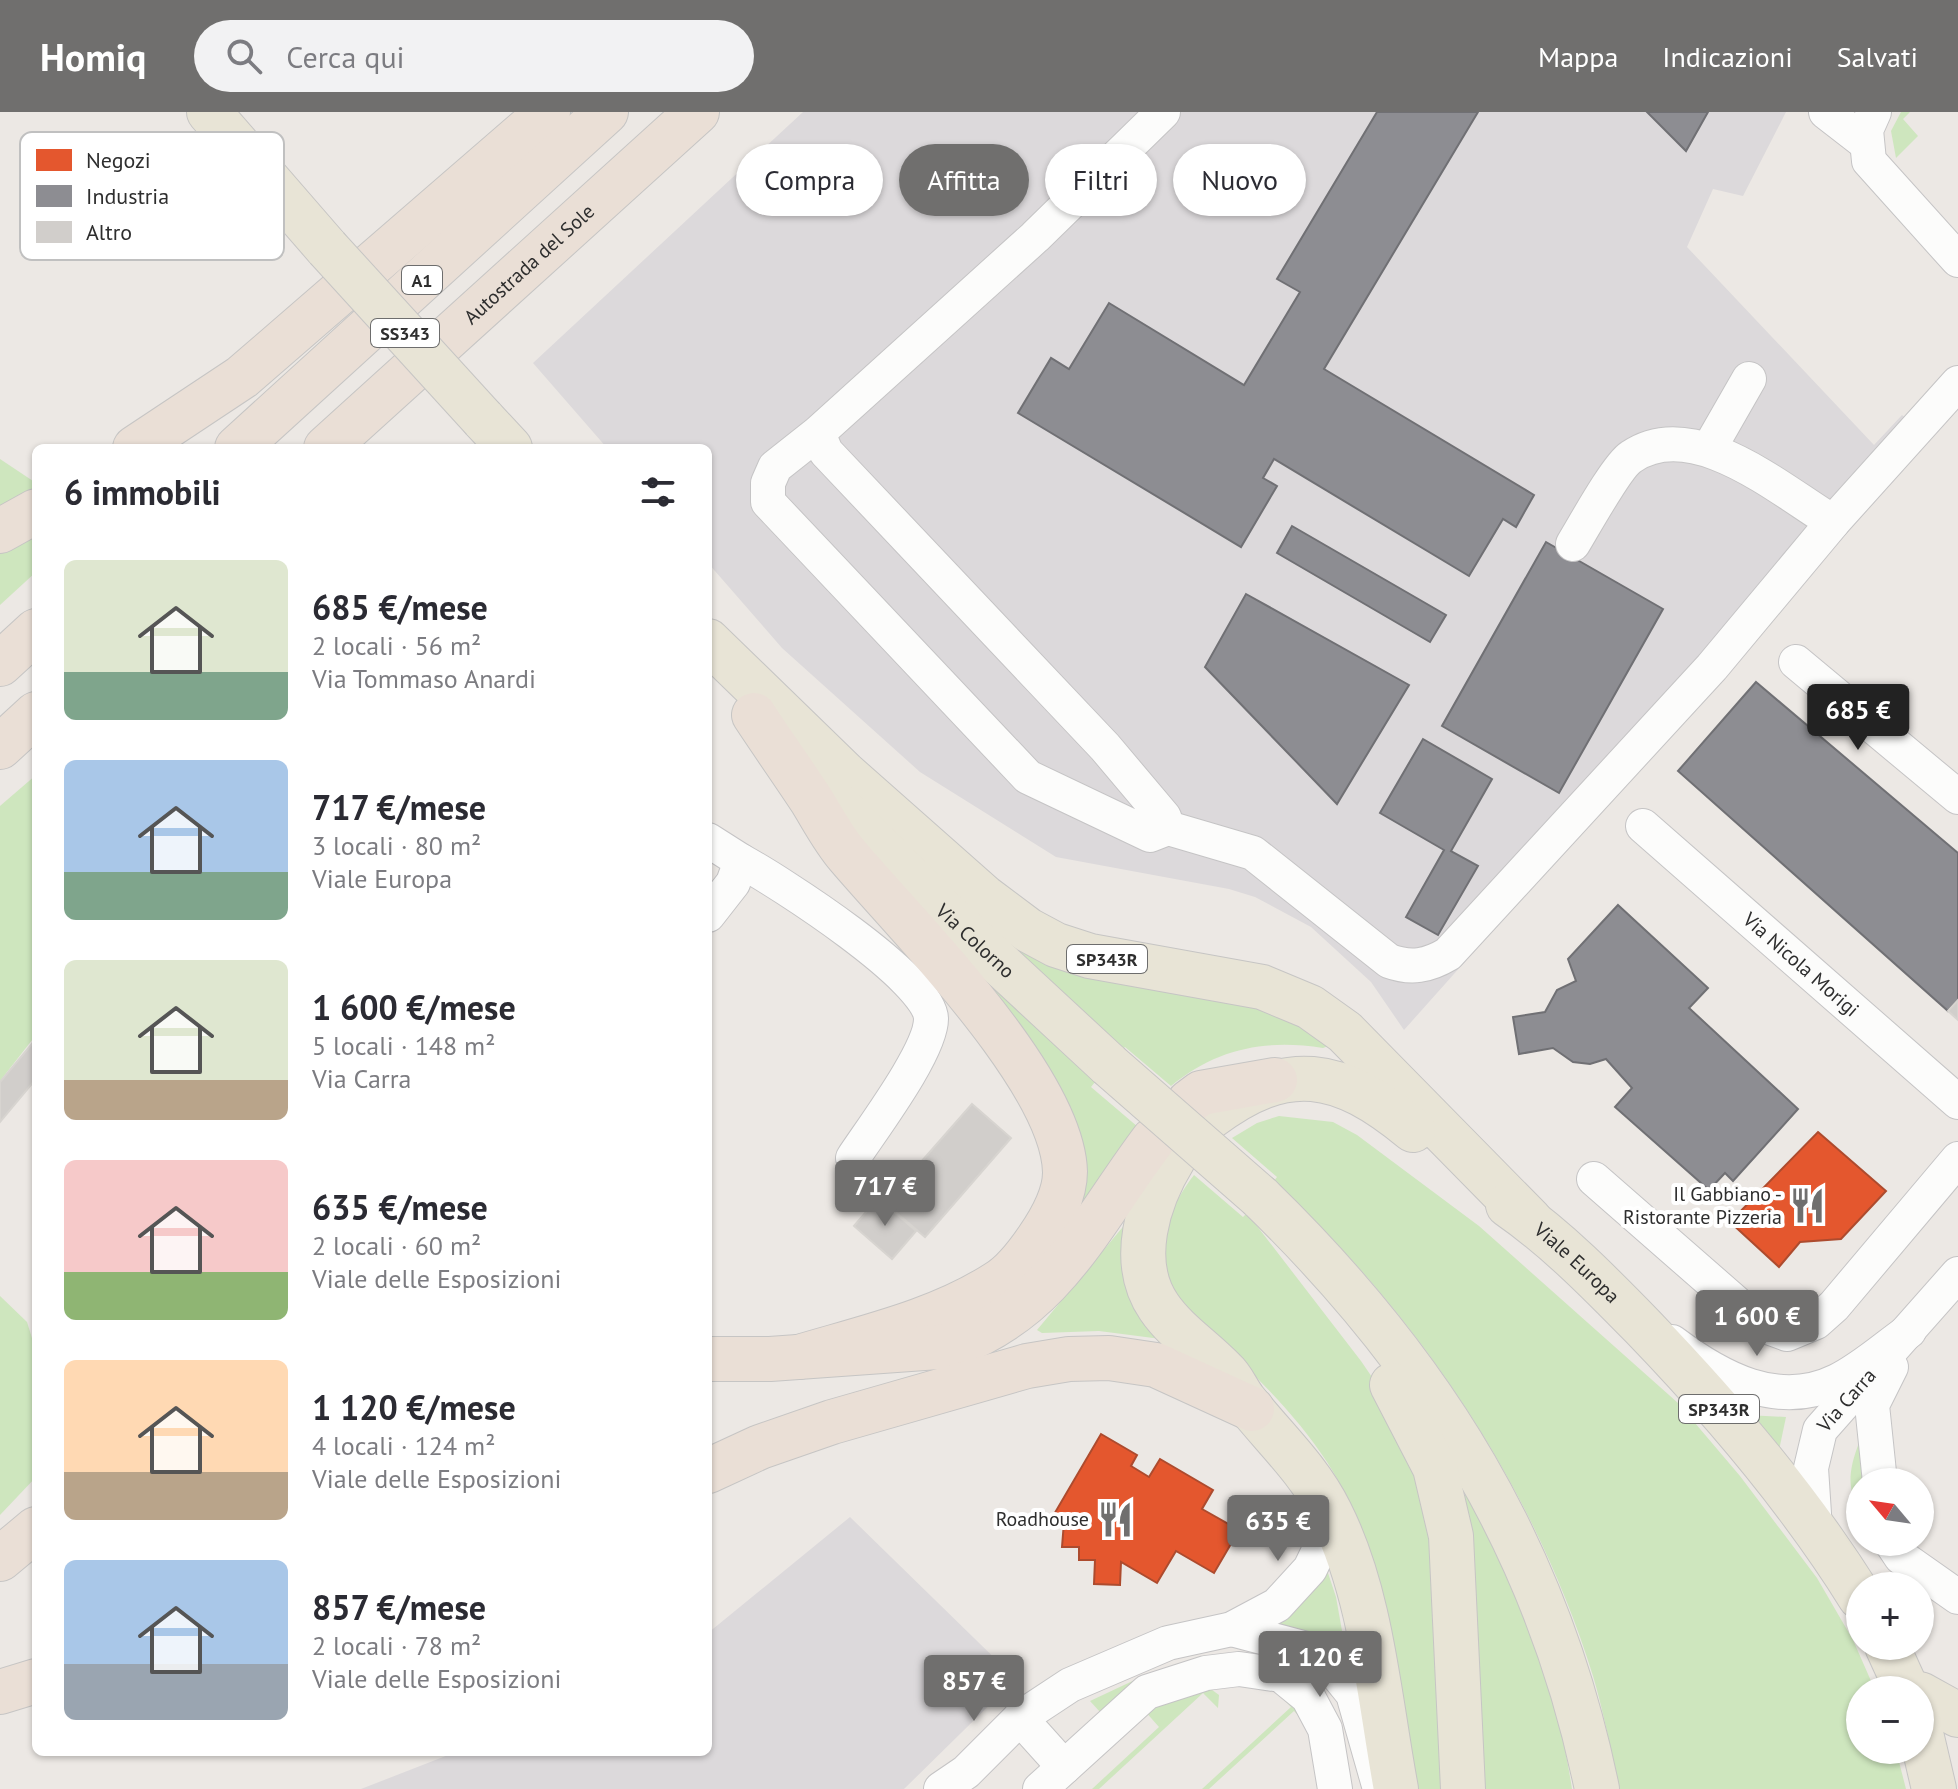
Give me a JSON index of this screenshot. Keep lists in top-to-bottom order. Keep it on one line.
{"streets":{"highway":["Autostrada del Sole","A1"],"main road":["SS343","Via Colorno","SP343R","Viale Europa"],"street":["Via Nicola Morigi","Via Carra"]},"crossings":[["SP343R","Viale Europa"],["Viale Europa","Via Carra"]],"places":{"restaurant":["Il Gabbiano - Ristorante Pizzeria","Roadhouse"]},"legend":["Negozi","Industria","Altro"],"north":"top left","page":{"header":"Homiq","search":"Cerca qui","nav":["Mappa","Indicazioni","Salvati"],"chip":["Compra","Affitta","Filtri","Nuovo"],"heading":"6 immobili","list":[{"name":"685 €/mese","note":"2 locali · 56 m² · Via Tommaso Anardi"},{"name":"717 €/mese","note":"3 locali · 80 m² · Viale Europa"},{"name":"1 600 €/mese","note":"5 locali · 148 m² · Via Carra"},{"name":"635 €/mese","note":"2 locali · 60 m² · Viale delle Esposizioni"},{"name":"1 120 €/mese","note":"4 locali · 124 m² · Viale delle Esposizioni"},{"name":"857 €/mese","note":"2 locali · 78 m² · Viale delle Esposizioni"}],"price":["685 €","717 €","1 600 €","635 €","1 120 €","857 €"],"map_buttons":["+","−"]}}
